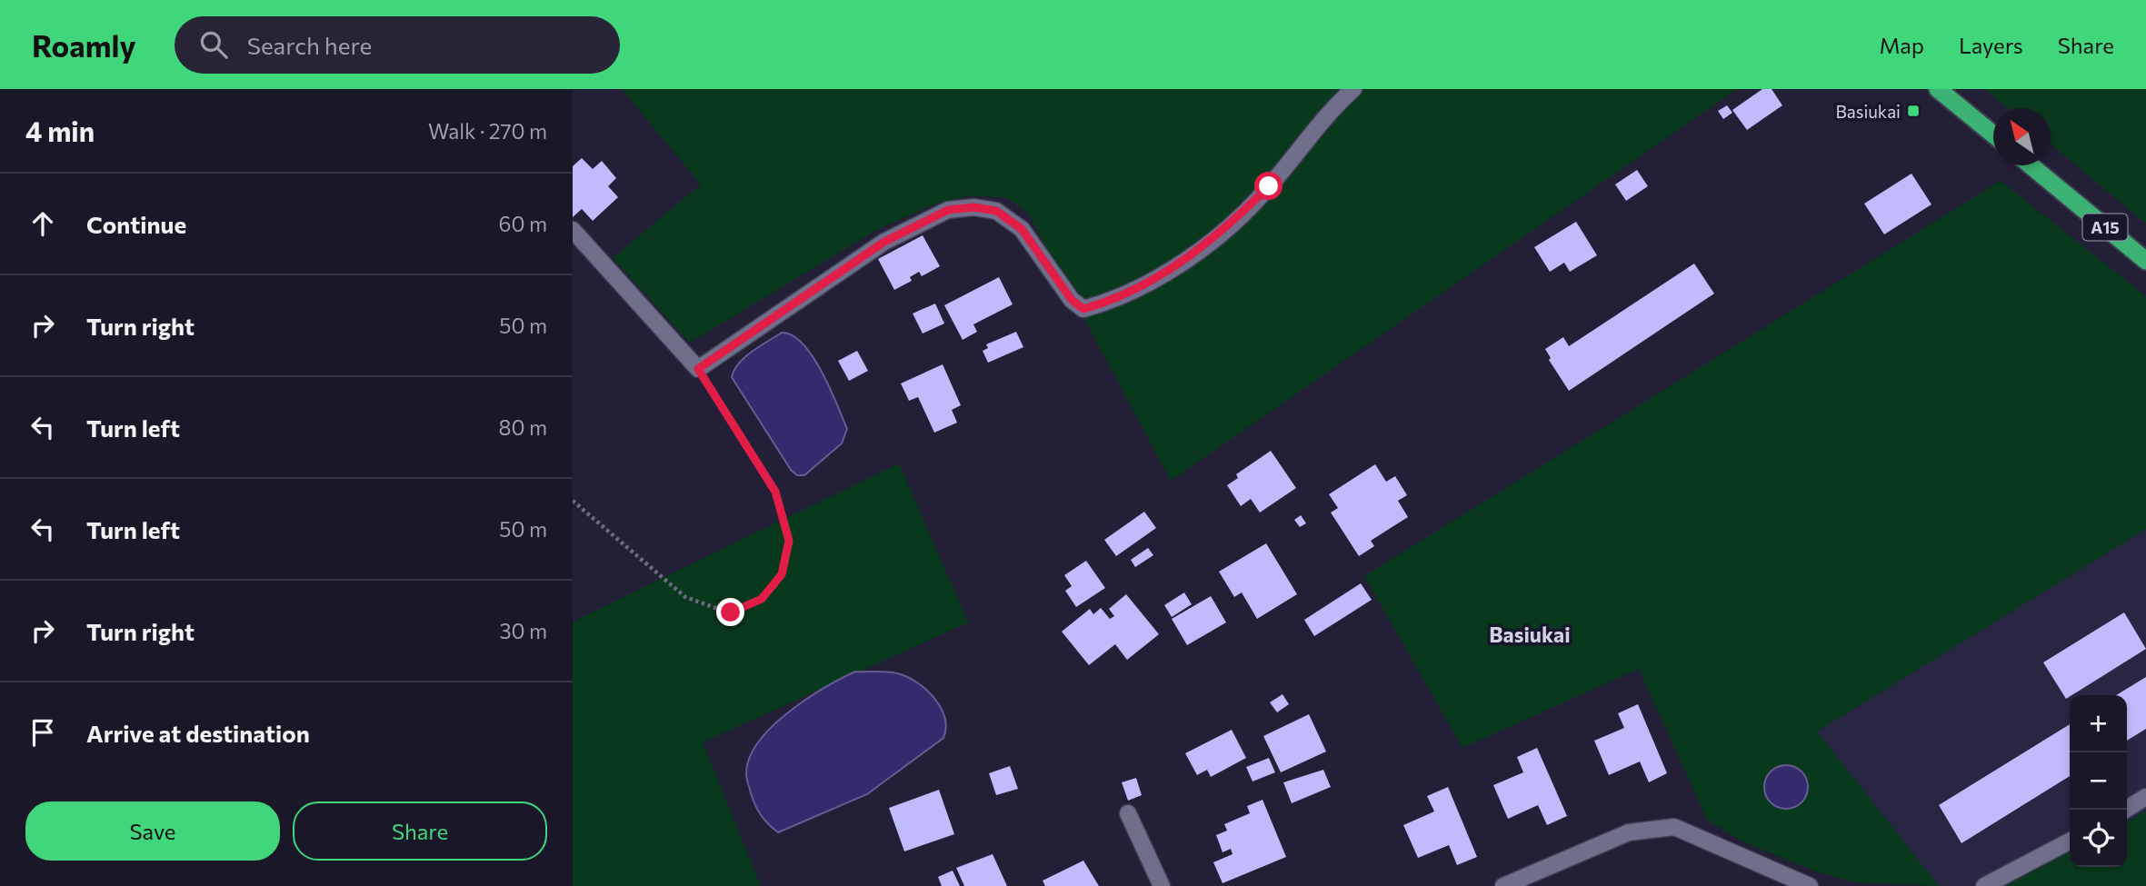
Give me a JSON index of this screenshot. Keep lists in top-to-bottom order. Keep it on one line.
{"streets":{"highway":["A15"]},"districts":["Basiukai"],"places":{"transit":["Basiukai"]},"north":"top left","page":{"header":"Roamly","search":"Search here","nav":["Map","Layers","Share"],"heading":["4 min","Walk · 270 m"],"list":[["Continue","60 m"],["Turn right","50 m"],["Turn left","80 m"],["Turn left","50 m"],["Turn right","30 m"],"Arrive at destination"],"map_buttons":["+","−"],"buttons":["Save","Share"]}}
